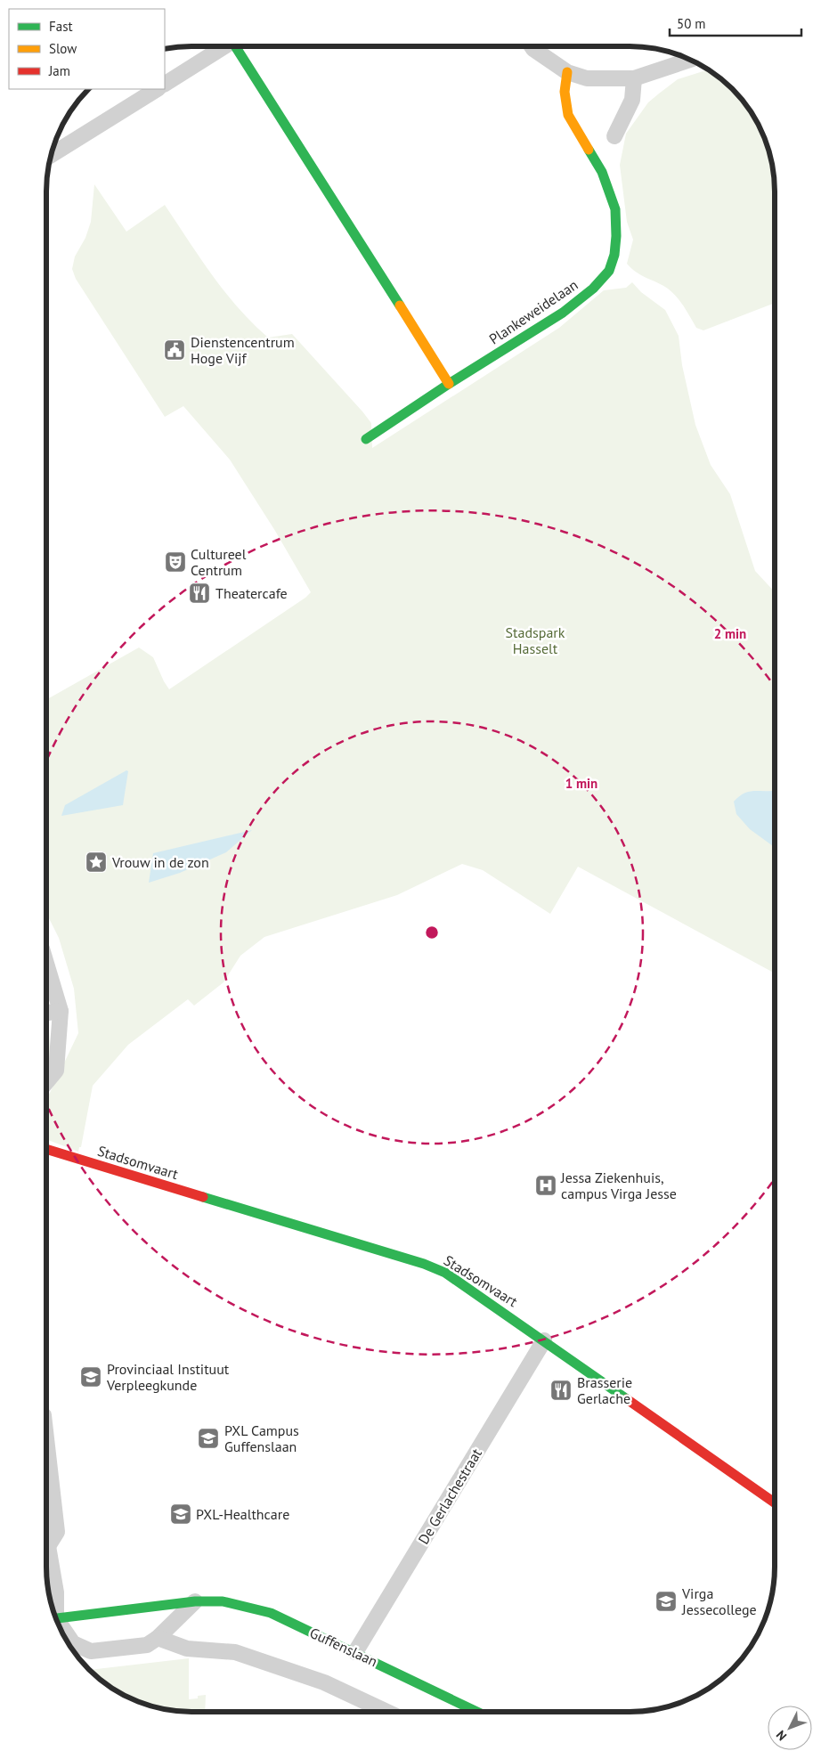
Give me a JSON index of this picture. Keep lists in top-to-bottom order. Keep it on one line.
{"streets":{"street":["Plankeweidelaan","Stadsomvaart","De Gerlachestraat","Guffenslaan"]},"crossings":[["Stadsomvaart","De Gerlachestraat"],["De Gerlachestraat","Guffenslaan"]],"parks":["Stadspark Hasselt"],"places":{"public building":["Dienstencentrum Hoge Vijf"],"theatre":["Cultureel Centrum"],"restaurant":["Theatercafe","Brasserie Gerlache"],"place":["Vrouw in de zon"],"hospital":["Jessa Ziekenhuis, campus Virga Jesse"],"school or university":["Provinciaal Instituut Verpleegkunde","PXL Campus Guffenslaan","PXL-Healthcare","Virga Jessecollege"]},"legend":["Fast","Slow","Jam"],"scale_bar":"50 m","north":"bottom left","rings":["2 min","1 min"]}
